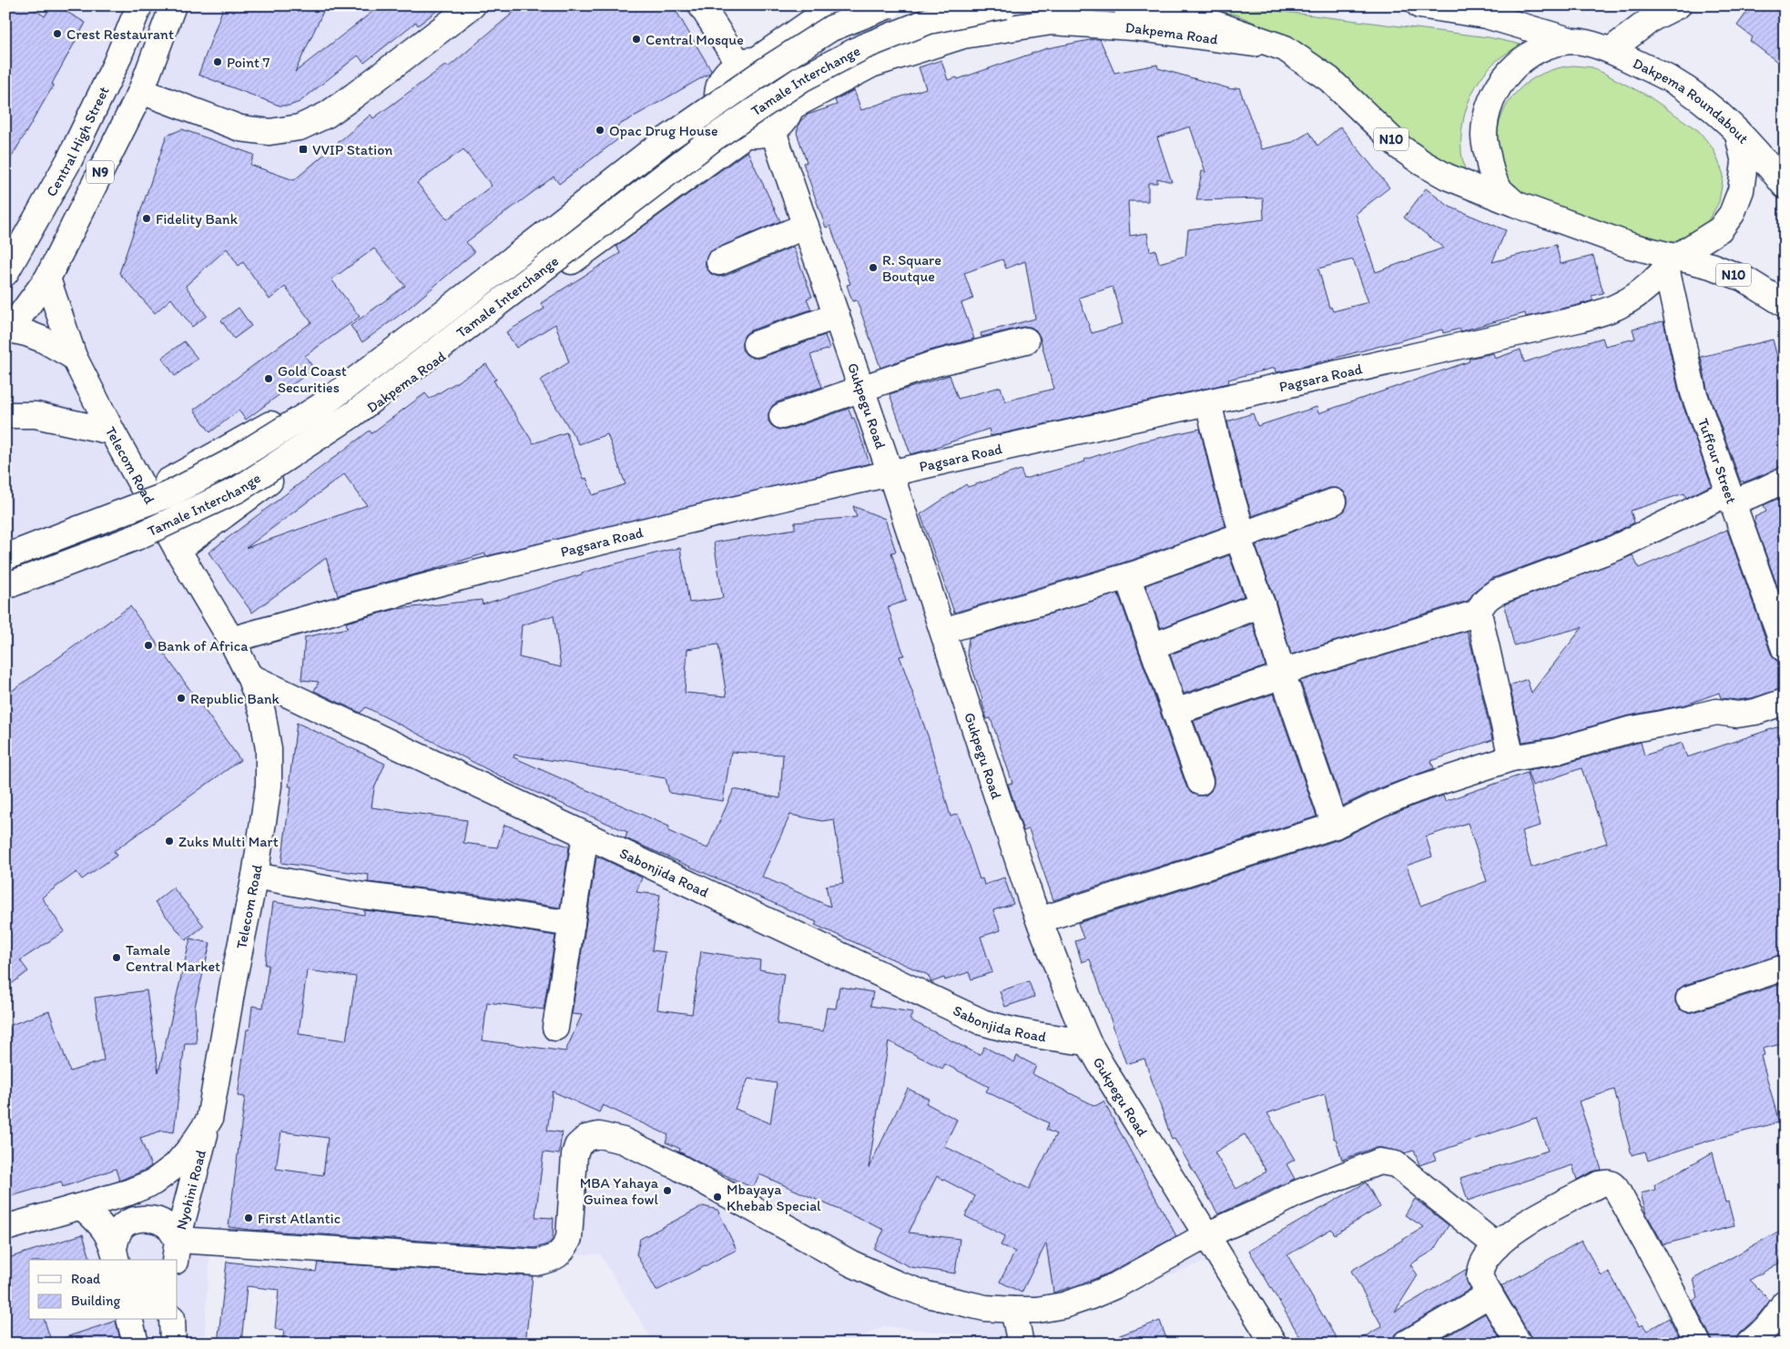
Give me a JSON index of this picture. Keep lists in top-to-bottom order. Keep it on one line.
{"streets":{"main road":["Dakpema Road","Tamale Interchange","Dakpema Roundabout","N10","Central High Street","N9","Pagsara Road","Gukpegu Road","Tuffour Street","Telecom Road","Sabonjida Road","Nyohini Road"]},"crossings":[["Dakpema Road","Dakpema Roundabout"],["Dakpema Road","Gukpegu Road"],["Dakpema Road","Telecom Road"],["Dakpema Roundabout","N10"],["Dakpema Roundabout","Pagsara Road"],["Dakpema Roundabout","Tuffour Street"],["N10","Pagsara Road"],["N10","Tuffour Street"],["N9","Telecom Road"],["Pagsara Road","Gukpegu Road"],["Pagsara Road","Tuffour Street"],["Pagsara Road","Telecom Road"],["Gukpegu Road","Sabonjida Road"],["Telecom Road","Sabonjida Road"],["Telecom Road","Nyohini Road"]],"places":{"other":["Crest Restaurant","Central Mosque","Point 7","Opac Drug House","Fidelity Bank","R. Square Boutque","Gold Coast Securities","Bank of Africa","Republic Bank","Zuks Multi Mart","Tamale Central Market","MBA Yahaya Guinea fowl","Mbayaya Khebab Special","First Atlantic"],"transit":["VVIP Station"]},"legend":["Road","Building"]}
